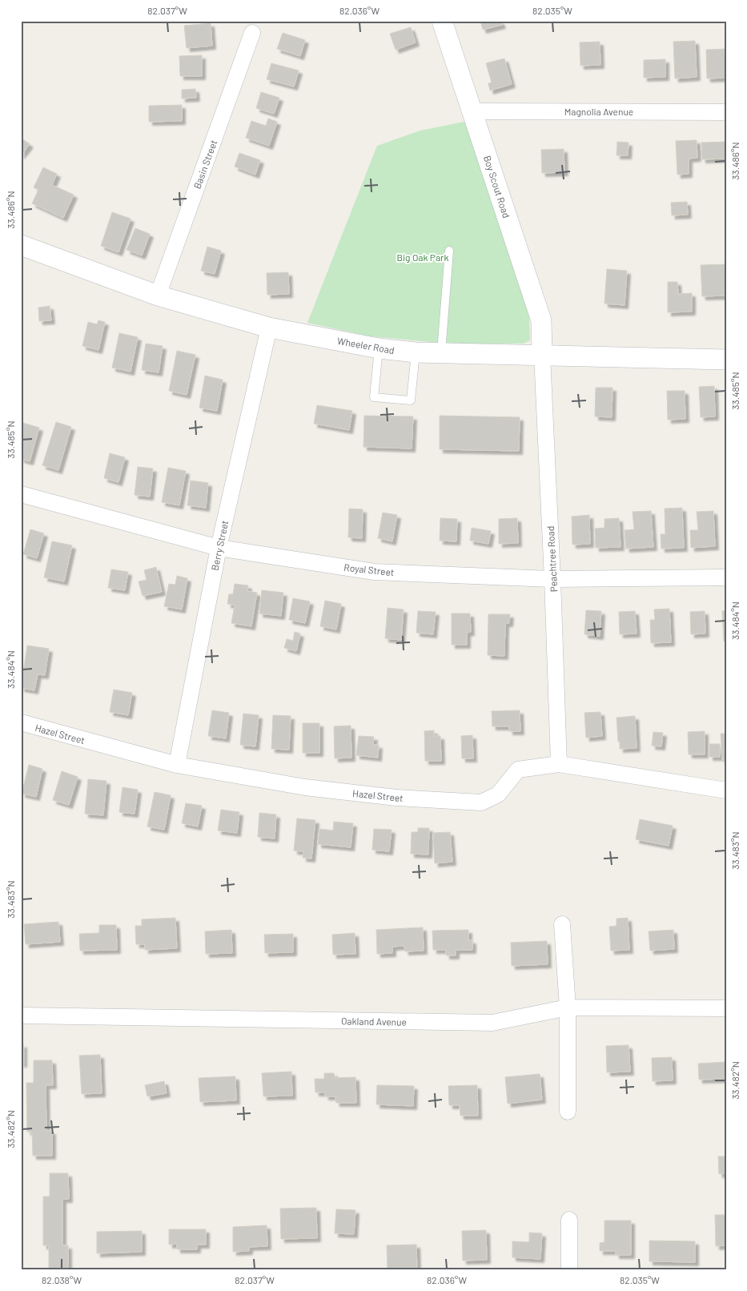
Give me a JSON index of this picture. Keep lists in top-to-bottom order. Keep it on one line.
{"streets":{"street":["Magnolia Avenue","Basin Street","Boy Scout Road","Wheeler Road","Berry Street","Peachtree Road","Royal Street","Hazel Street","Oakland Avenue"]},"crossings":[["Magnolia Avenue","Boy Scout Road"],["Basin Street","Wheeler Road"],["Boy Scout Road","Wheeler Road"],["Boy Scout Road","Peachtree Road"],["Wheeler Road","Berry Street"],["Wheeler Road","Peachtree Road"],["Berry Street","Royal Street"],["Berry Street","Hazel Street"],["Peachtree Road","Royal Street"],["Peachtree Road","Hazel Street"]],"parks":["Big Oak Park"],"coordinates":["82.037°W","82.036°W","82.035°W","33.486°N","33.485°N","33.484°N","33.483°N","33.482°N","82.038°W"]}
